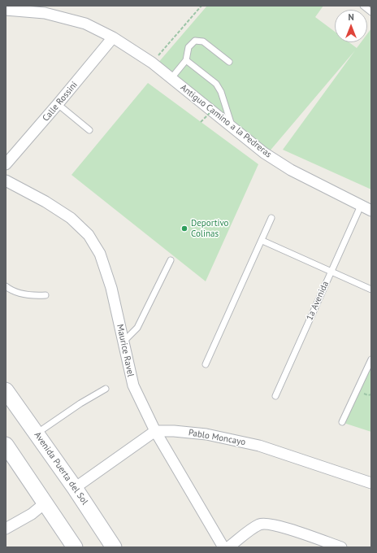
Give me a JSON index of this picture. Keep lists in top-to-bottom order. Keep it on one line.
{"streets":{"main road":["Avenida Puerta del Sol"],"street":["Calle Rossini","Antiguo Camino a la Pedreras","Maurice Ravel","Pablo Moncayo"],"lane":["1a Avenida"]},"crossings":[["Calle Rossini","Antiguo Camino a la Pedreras"],["Antiguo Camino a la Pedreras","1a Avenida"],["Maurice Ravel","Pablo Moncayo"]],"places":["Deportivo Colinas"],"north":"top"}
